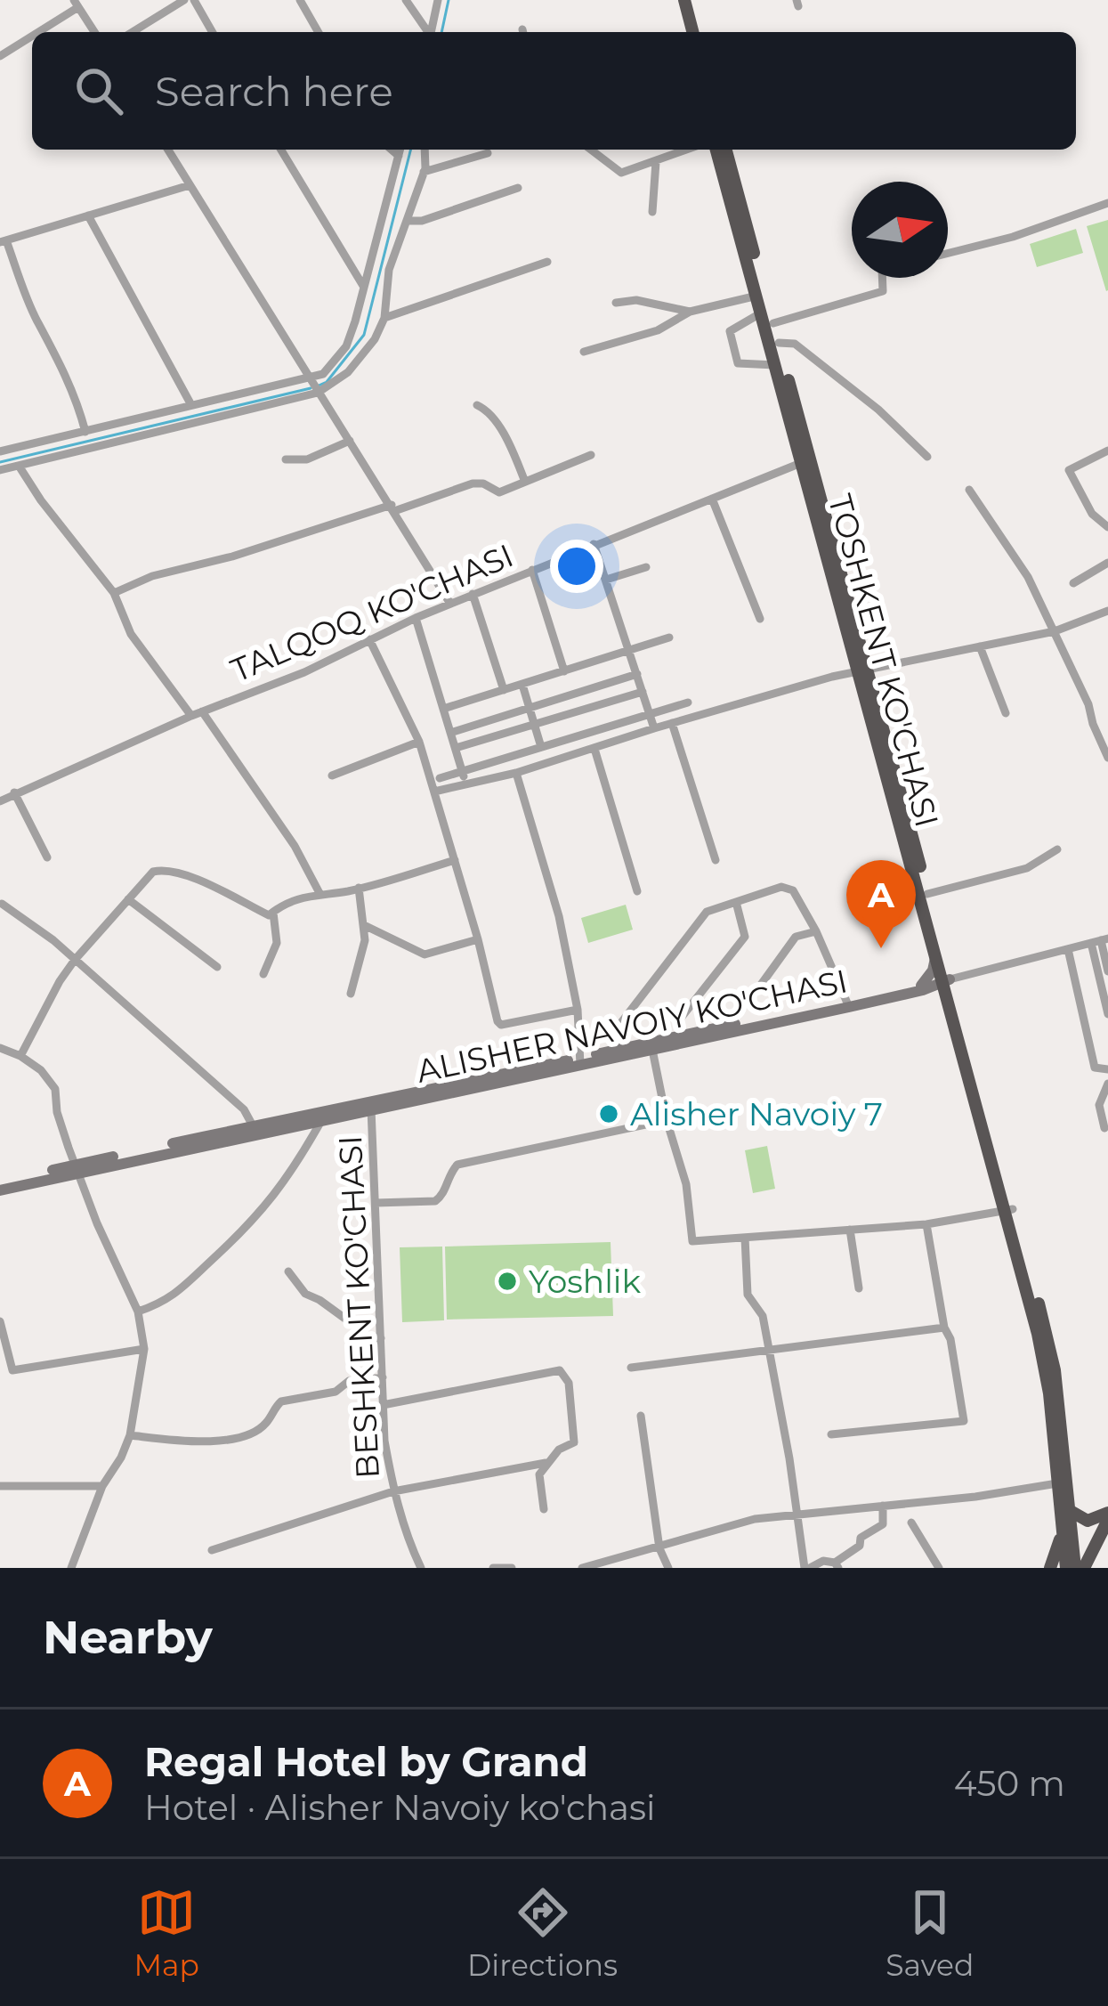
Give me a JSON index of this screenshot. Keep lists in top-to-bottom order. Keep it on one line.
{"streets":{"highway":["TOSHKENT KO'CHASI"],"main road":["ALISHER NAVOIY KO'CHASI"],"street":["TALQOQ KO'CHASI","BESHKENT KO'CHASI"]},"crossings":[["TALQOQ KO'CHASI","TOSHKENT KO'CHASI"],["TOSHKENT KO'CHASI","ALISHER NAVOIY KO'CHASI"],["ALISHER NAVOIY KO'CHASI","BESHKENT KO'CHASI"]],"places":["Alisher Navoiy 7","Yoshlik"],"north":"right","page":{"search":"Search here","pins":"A","heading":"Nearby","list":[{"mark":"A","name":"Regal Hotel by Grand","note":"Hotel · Alisher Navoiy ko'chasi","value":"450 m"}],"nav":["Map","Directions","Saved"]}}
